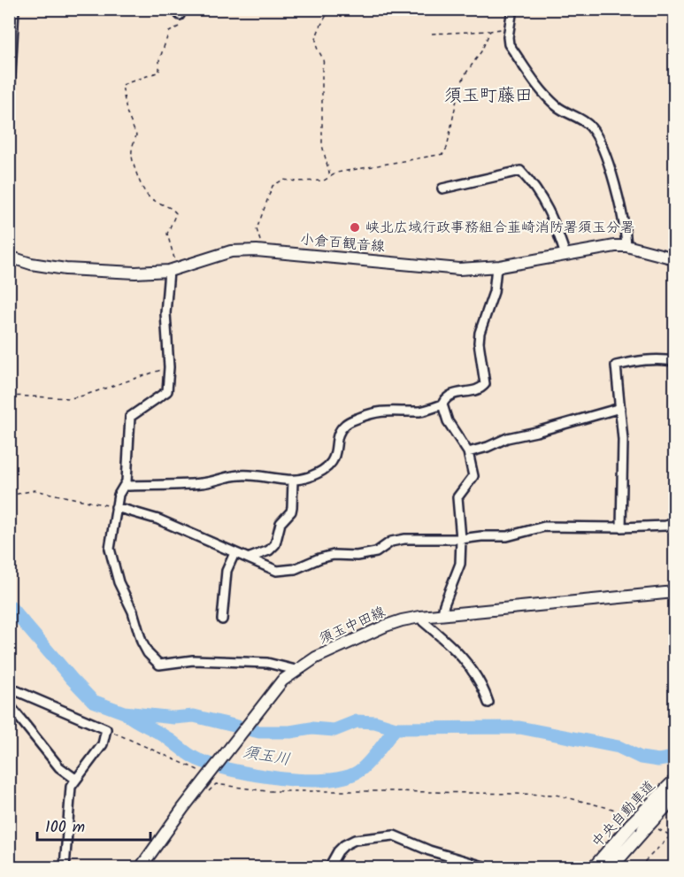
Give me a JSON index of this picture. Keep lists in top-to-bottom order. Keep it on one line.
{"streets":{"highway":["中央自動車道"],"main road":["小倉百観音線","須玉中田線"]},"districts":["須玉町藤田"],"water":["須玉川"],"places":["峡北広域行政事務組合韮崎消防署須玉分署"],"scale_bar":"100 m"}
